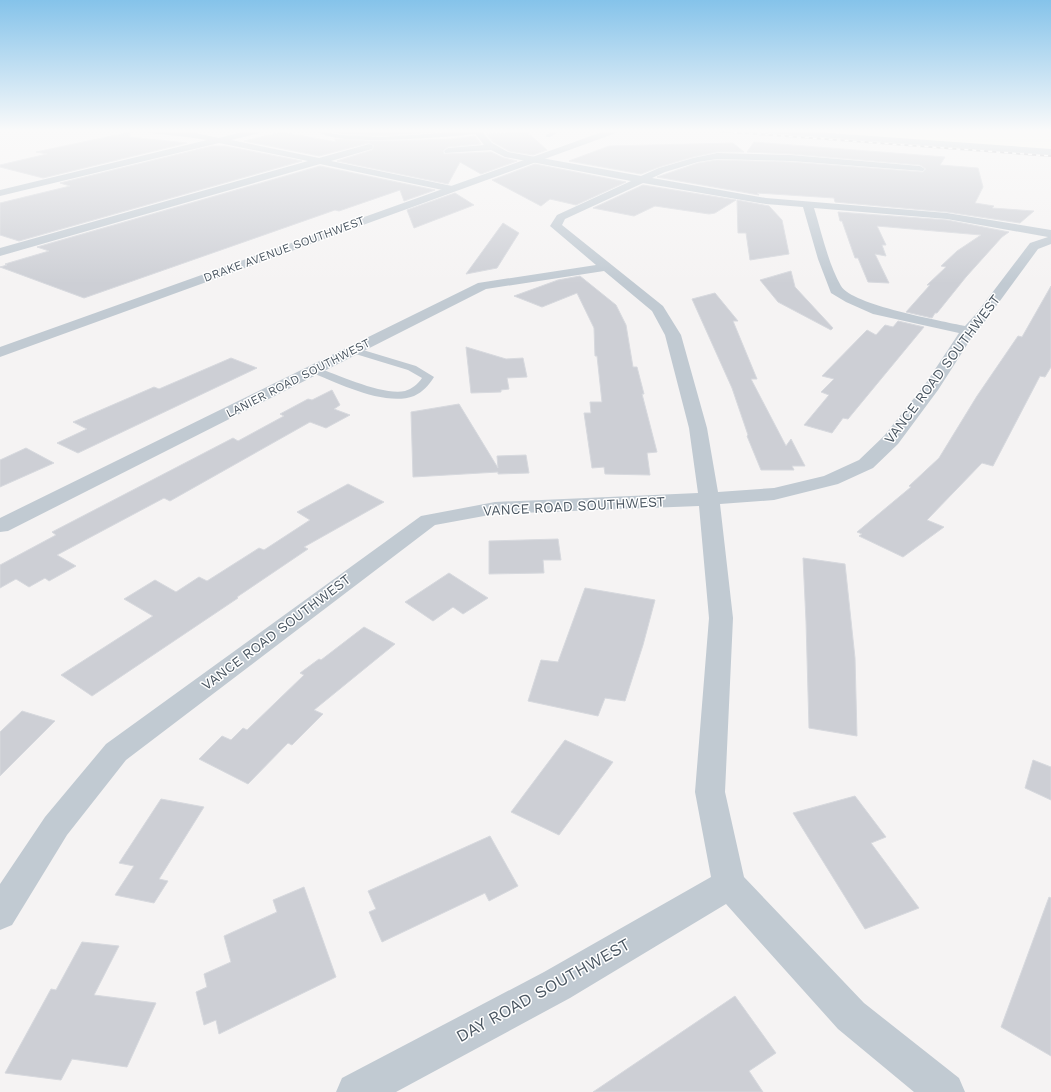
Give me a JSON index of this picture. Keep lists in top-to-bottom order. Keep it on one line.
{"streets":{"street":["DRAKE AVENUE SOUTHWEST","VANCE ROAD SOUTHWEST","LANIER ROAD SOUTHWEST","DAY ROAD SOUTHWEST"]}}
